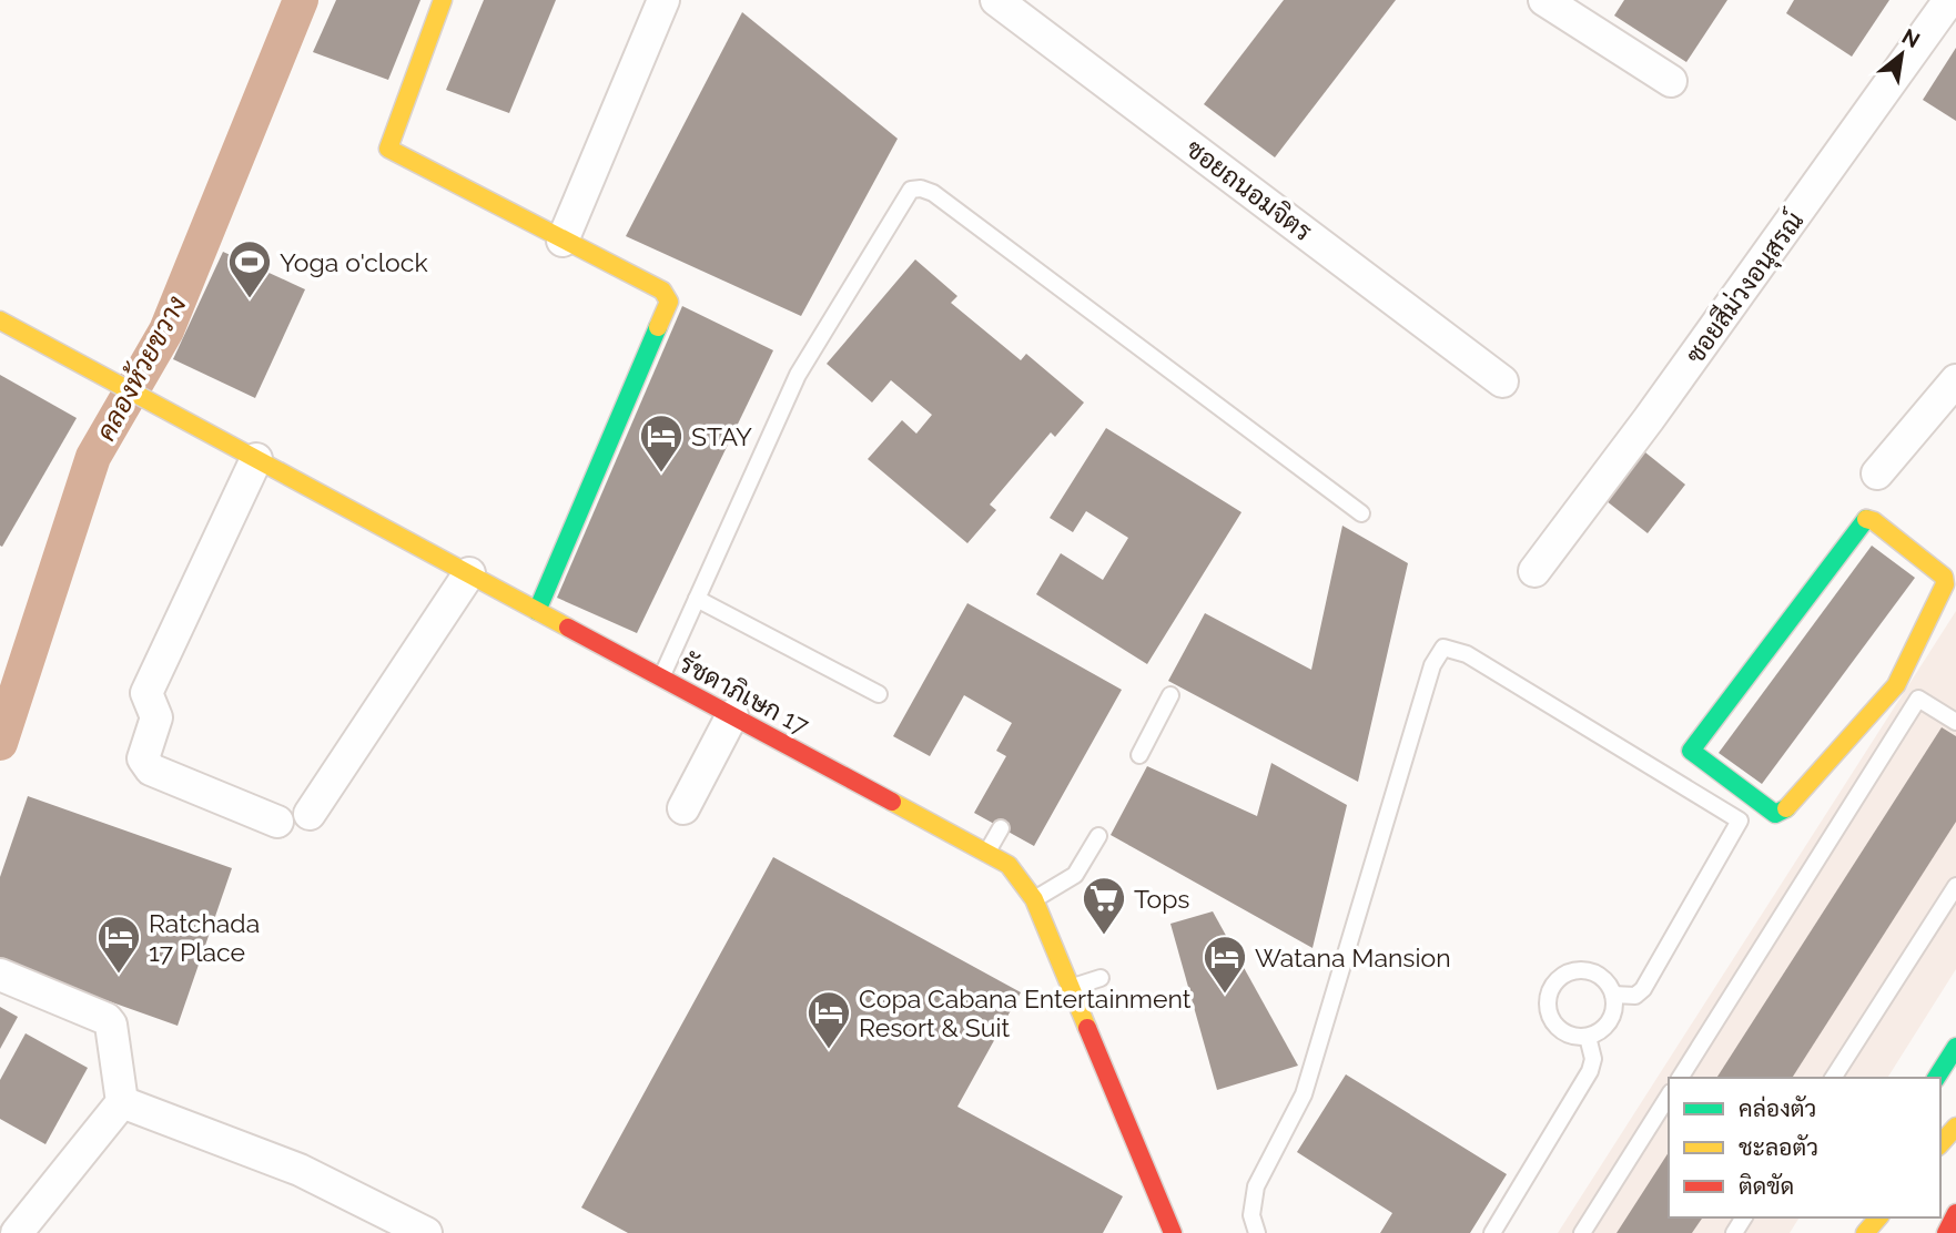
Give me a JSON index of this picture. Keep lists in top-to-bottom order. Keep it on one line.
{"streets":{"street":["ซอยถนอมจิตร","ซอยสีม่วงอนุสรณ์","รัชดาภิเษก 17"]},"water":["คลองห้วยขวาง"],"places":{"sports":["Yoga o'clock"],"hotel":["STAY","Ratchada 17 Place","Watana Mansion","Copa Cabana Entertainment Resort & Suit"],"supermarket":["Tops"]},"legend":["คล่องตัว","ชะลอตัว","ติดขัด"],"north":"top right"}
